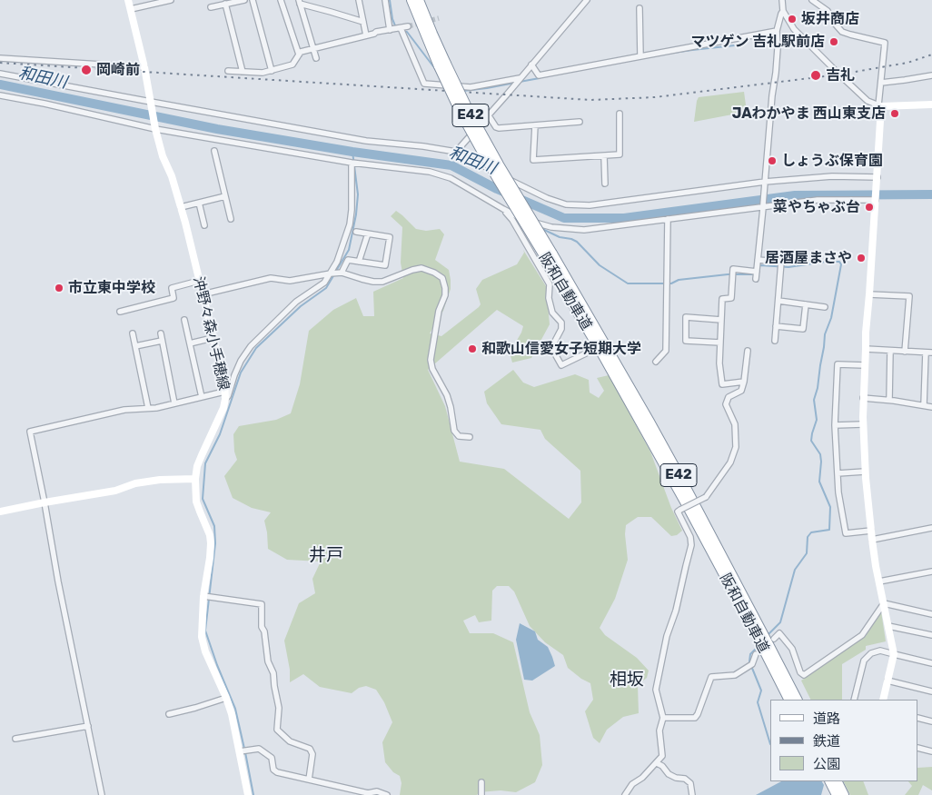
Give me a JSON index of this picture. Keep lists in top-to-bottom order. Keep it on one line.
{"streets":{"highway":["E42","阪和自動車道"],"street":["沖野々森小手穂線"]},"districts":["井戸","相坂"],"water":["和田川"],"places":["坂井商店","マツゲン 吉礼駅前店","岡崎前","吉礼","JAわかやま 西山東支店","しょうぶ保育園","菜やちゃぶ台","居酒屋まさや","市立東中学校","和歌山信愛女子短期大学"],"legend":["道路","鉄道","公園"]}
